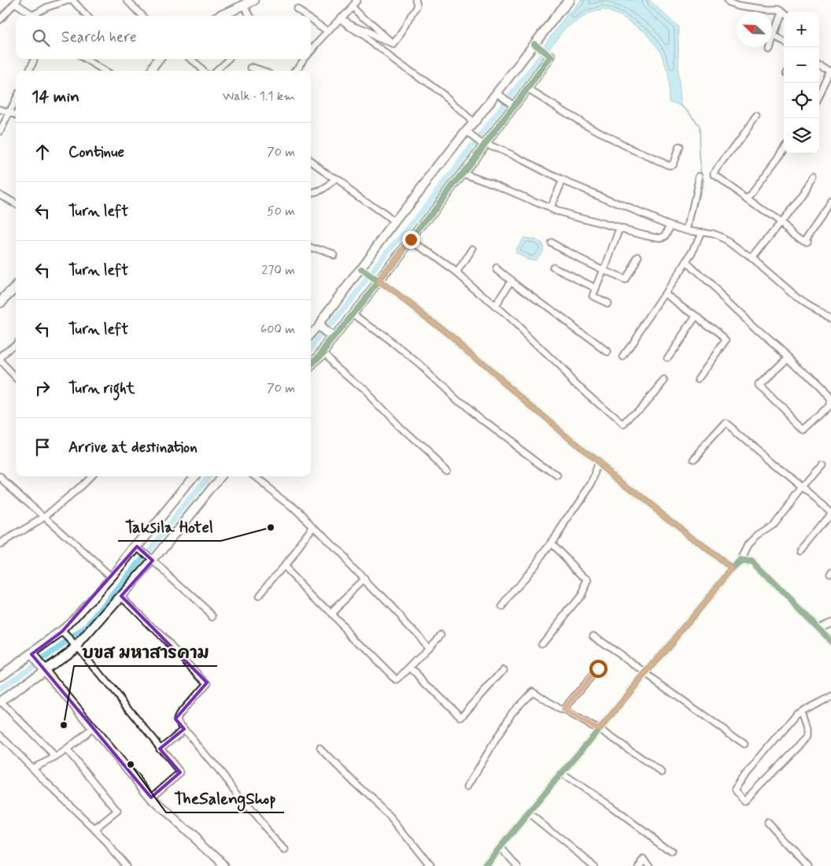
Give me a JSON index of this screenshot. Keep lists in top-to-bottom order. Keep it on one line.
{"places":["Taksila Hotel","บขส มหาสารคาม","TheSalengShop"],"north":"top left","page":{"map_buttons":["+","−"],"search":"Search here","heading":["14 min","Walk · 1.1 km"],"list":[["Continue","70 m"],["Turn left","50 m"],["Turn left","270 m"],["Turn left","600 m"],["Turn right","70 m"],"Arrive at destination"]}}
